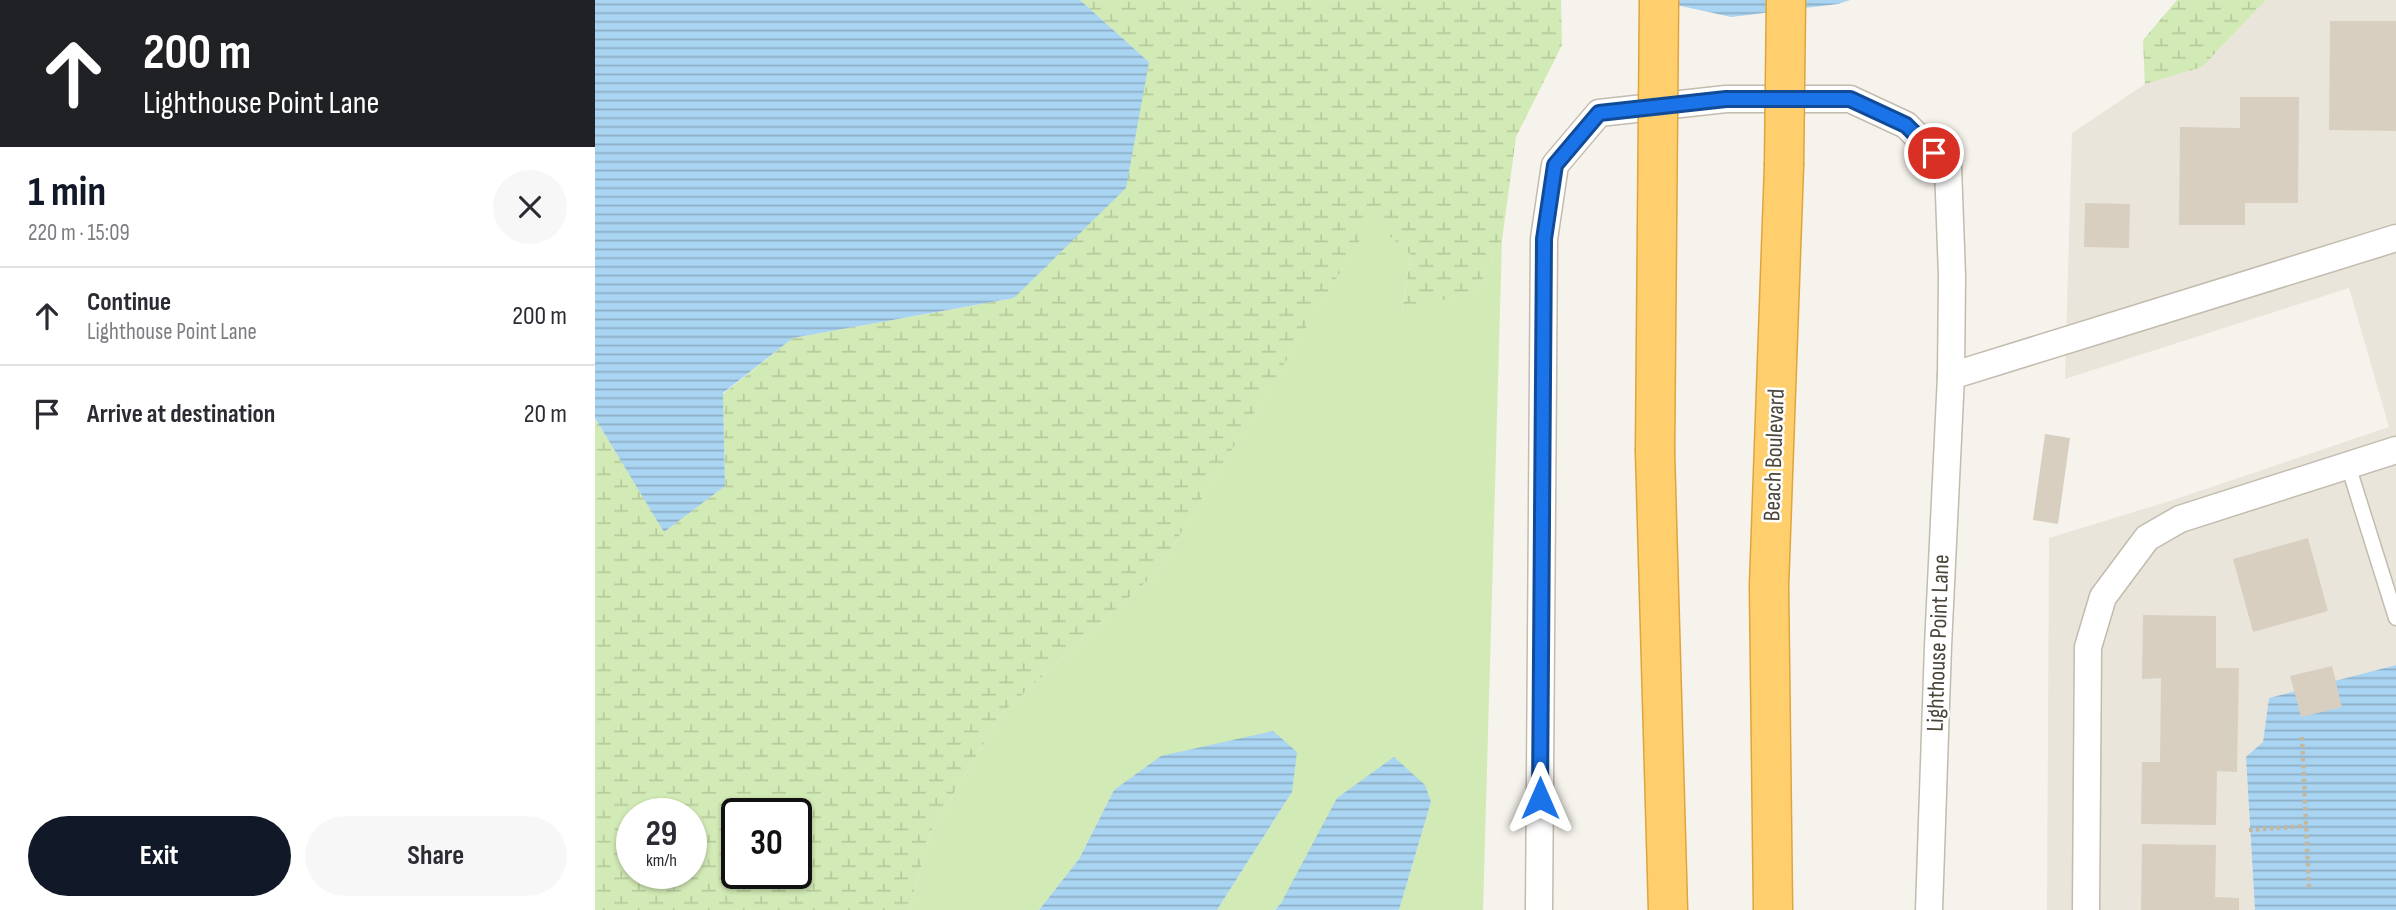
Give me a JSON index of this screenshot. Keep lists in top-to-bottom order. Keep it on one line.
{"streets":{"highway":["Beach Boulevard"],"street":["Lighthouse Point Lane"]},"page":{"turn":["200 m","Lighthouse Point Lane"],"heading":["1 min","220 m · 15:09"],"list":[{"name":"Continue","note":"Lighthouse Point Lane","value":"200 m"},{"name":"Arrive at destination","value":"20 m"}],"speed":"29 km/h","limit":"30","buttons":["Exit","Share"]}}
